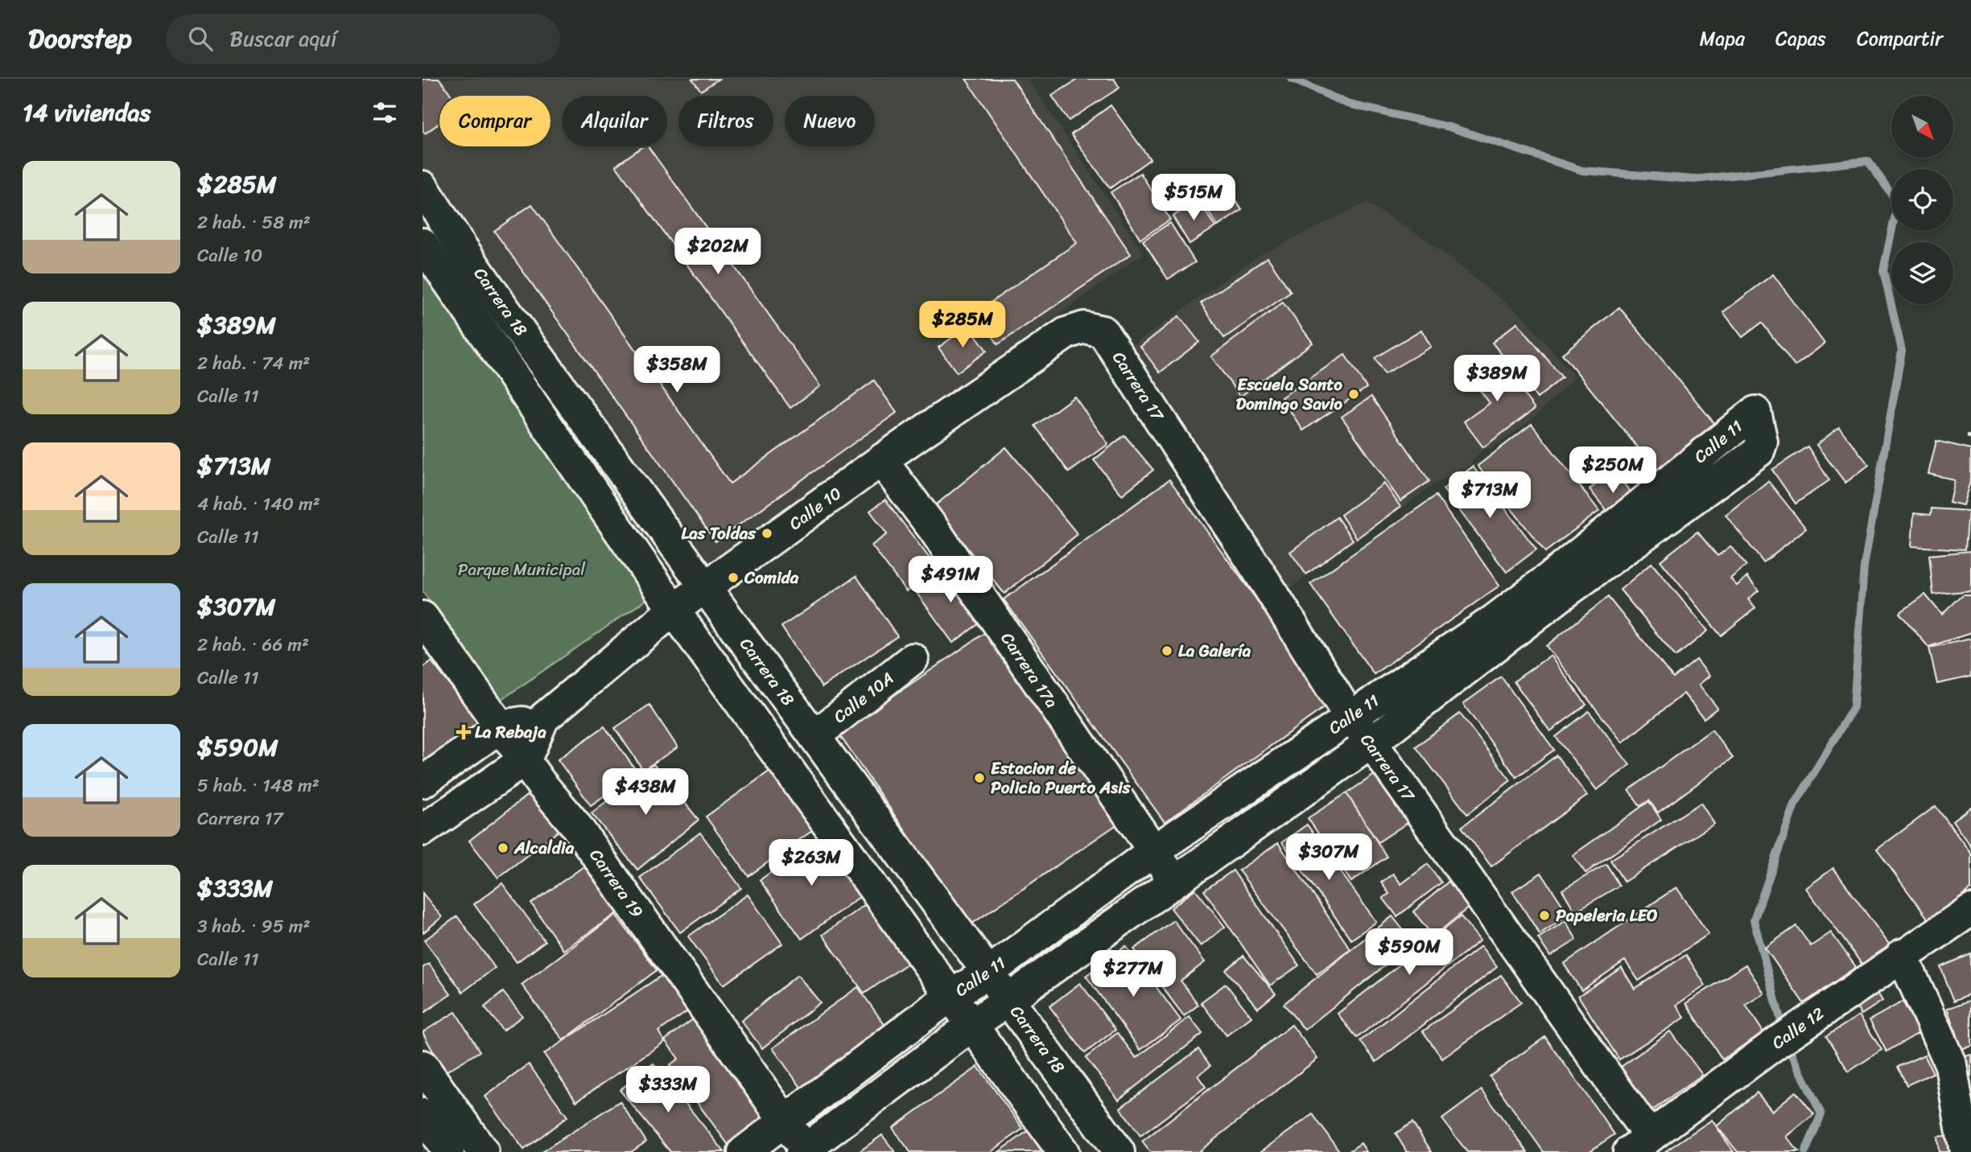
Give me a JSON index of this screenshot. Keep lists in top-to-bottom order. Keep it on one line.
{"streets":{"street":["Carrera 18","Carrera 17","Calle 11","Calle 10","Carrera 17a","Calle 10A","Carrera 19","Calle 12"]},"crossings":[["Carrera 18","Calle 11"],["Carrera 18","Calle 10"],["Carrera 18","Calle 10A"],["Carrera 17","Calle 11"],["Carrera 17","Calle 10"],["Carrera 17","Calle 12"],["Calle 11","Carrera 17a"],["Calle 11","Carrera 19"],["Calle 10","Carrera 17a"],["Calle 10","Carrera 19"]],"parks":["Parque Municipal"],"places":{"other":["Escuela Santo Domingo Savio","Las Toldas","Comida","La Galería","Estacion de Policia Puerto Asis","Alcaldia","Papeleria LEO"],"health":["La Rebaja"]},"north":"bottom right","page":{"header":"Doorstep","search":"Buscar aquí","nav":["Mapa","Capas","Compartir"],"heading":"14 viviendas","chip":["Comprar","Alquilar","Filtros","Nuevo"],"list":[{"name":"$285M","note":"2 hab. · 58 m² · Calle 10"},{"name":"$389M","note":"2 hab. · 74 m² · Calle 11"},{"name":"$713M","note":"4 hab. · 140 m² · Calle 11"},{"name":"$307M","note":"2 hab. · 66 m² · Calle 11"},{"name":"$590M","note":"5 hab. · 148 m² · Carrera 17"},{"name":"$333M","note":"3 hab. · 95 m² · Calle 11"}],"price":["$515M","$202M","$285M","$358M","$389M","$250M","$713M","$491M","$438M","$307M","$263M","$590M","$277M","$333M"]}}
